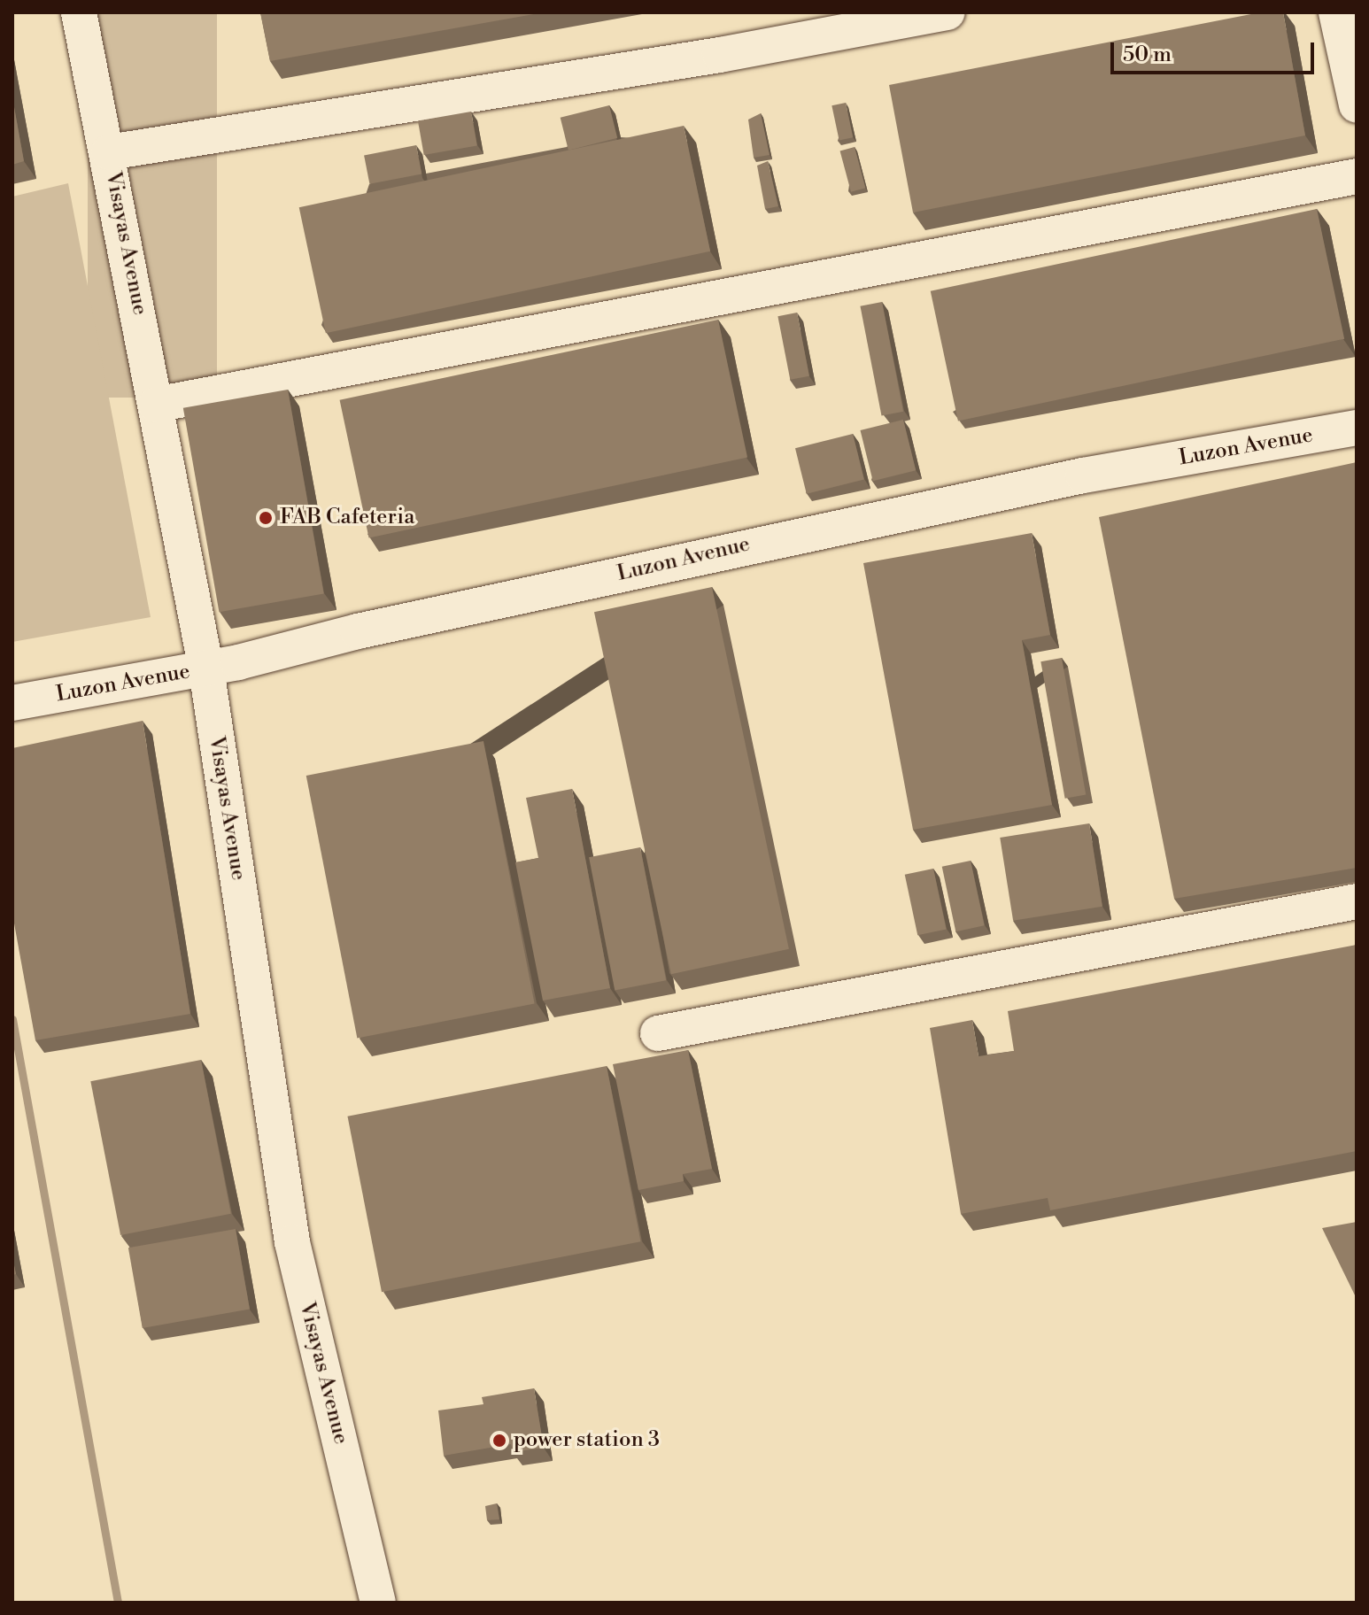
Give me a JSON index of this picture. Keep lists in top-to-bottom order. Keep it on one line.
{"streets":{"street":["Visayas Avenue","Luzon Avenue"]},"crossings":[["Visayas Avenue","Luzon Avenue"]],"places":["FAB Cafeteria","power station 3"],"scale_bar":"50 m"}
